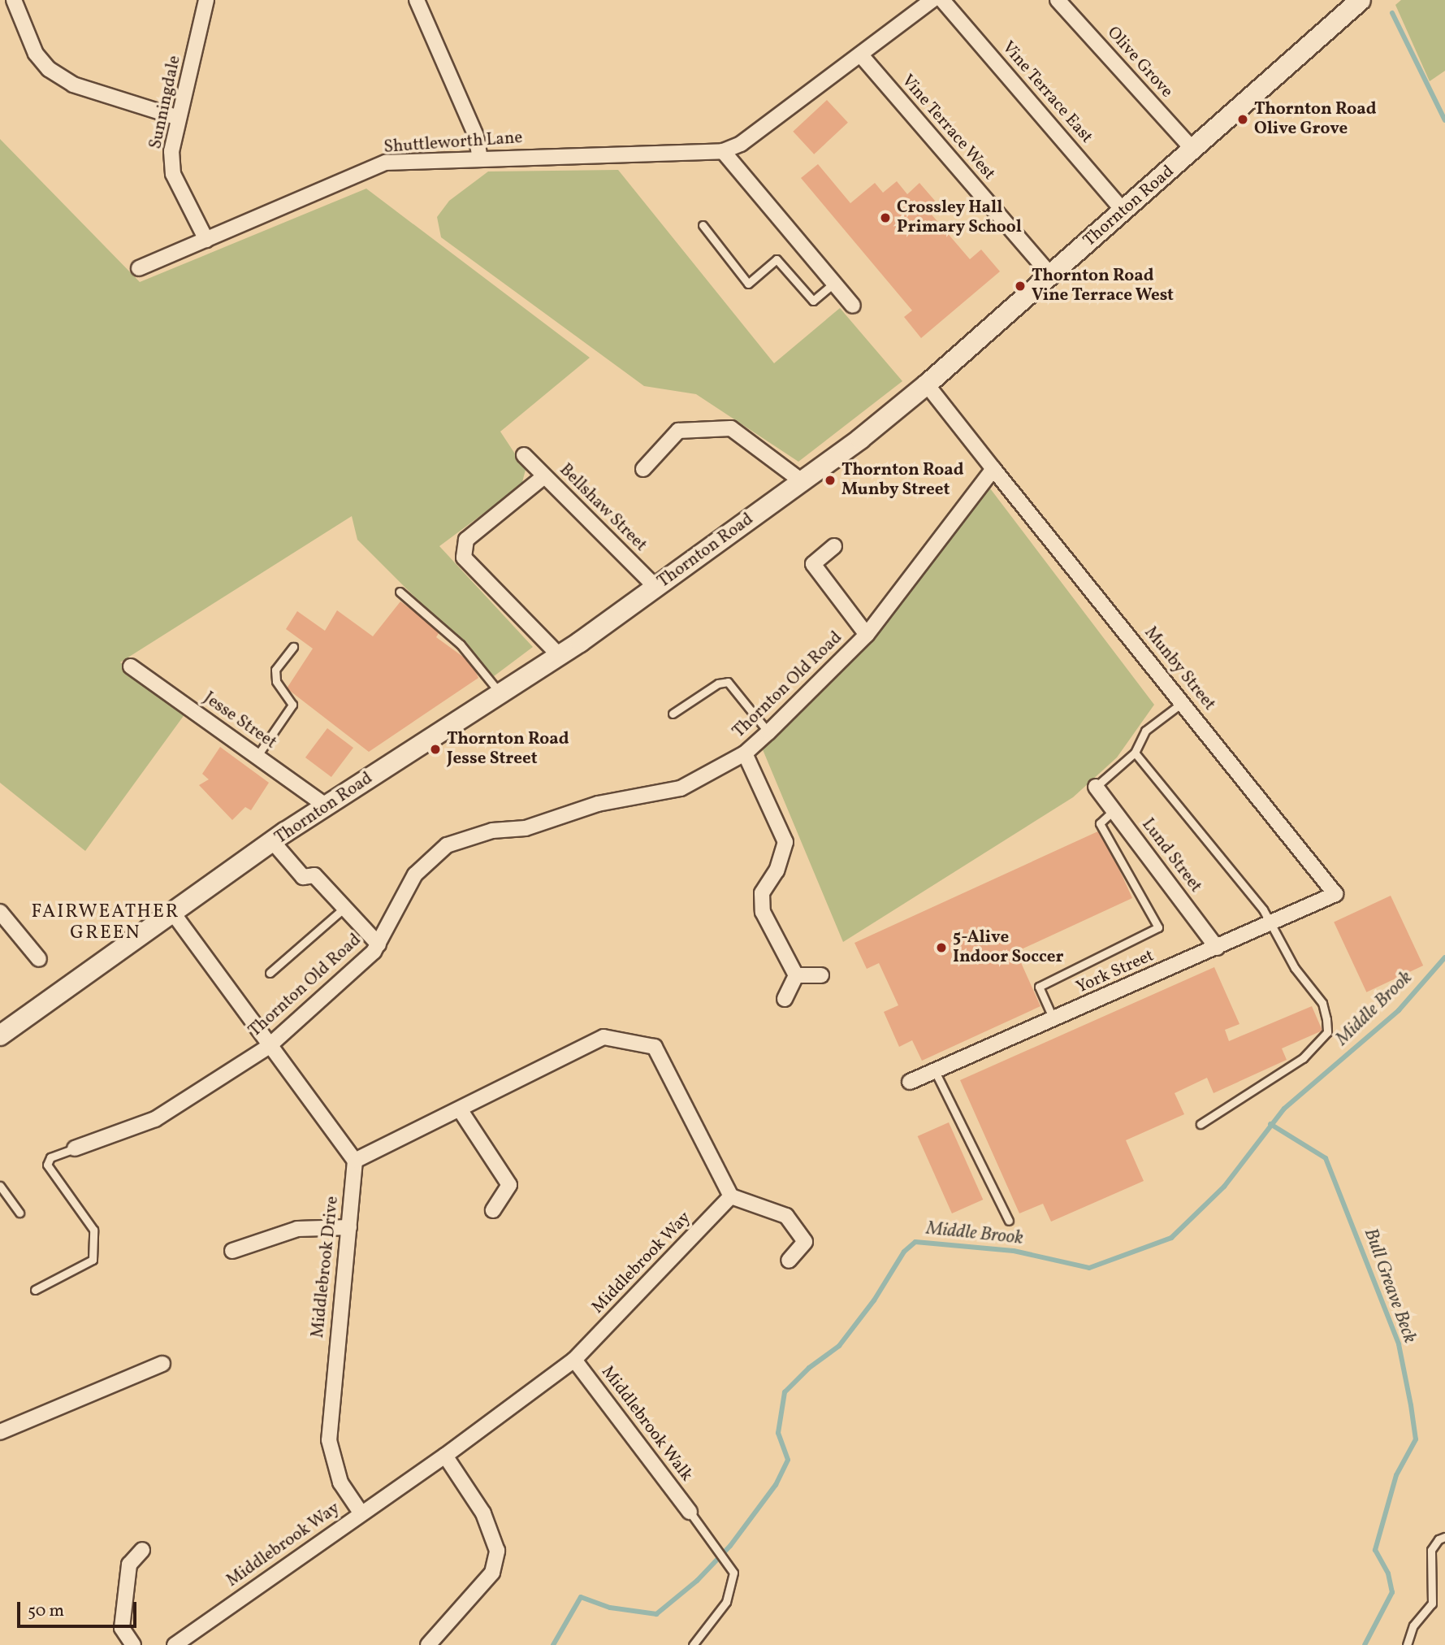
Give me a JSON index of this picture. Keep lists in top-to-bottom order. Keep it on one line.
{"streets":{"main road":["Thornton Road"],"street":["Olive Grove","Vine Terrace East","Sunningdale","Vine Terrace West","Shuttleworth Lane","Bellshaw Street","Munby Street","Thornton Old Road","Jesse Street","Lund Street","York Street","Middlebrook Way","Middlebrook Drive","Middlebrook Walk"]},"crossings":[["Olive Grove","Thornton Road"],["Vine Terrace East","Thornton Road"],["Sunningdale","Shuttleworth Lane"],["Vine Terrace West","Shuttleworth Lane"],["Vine Terrace West","Thornton Road"],["Thornton Road","Bellshaw Street"],["Thornton Road","Jesse Street"],["Munby Street","Thornton Old Road"],["Munby Street","York Street"],["Lund Street","York Street"],["Middlebrook Way","Middlebrook Drive"],["Middlebrook Way","Middlebrook Walk"]],"districts":["FAIRWEATHER GREEN"],"water":["Middle Brook","Bull Greave Beck"],"places":["Thornton Road Olive Grove","Crossley Hall Primary School","Thornton Road Vine Terrace West","Thornton Road Munby Street","Thornton Road Jesse Street","5-Alive Indoor Soccer"],"scale_bar":"50 m"}
